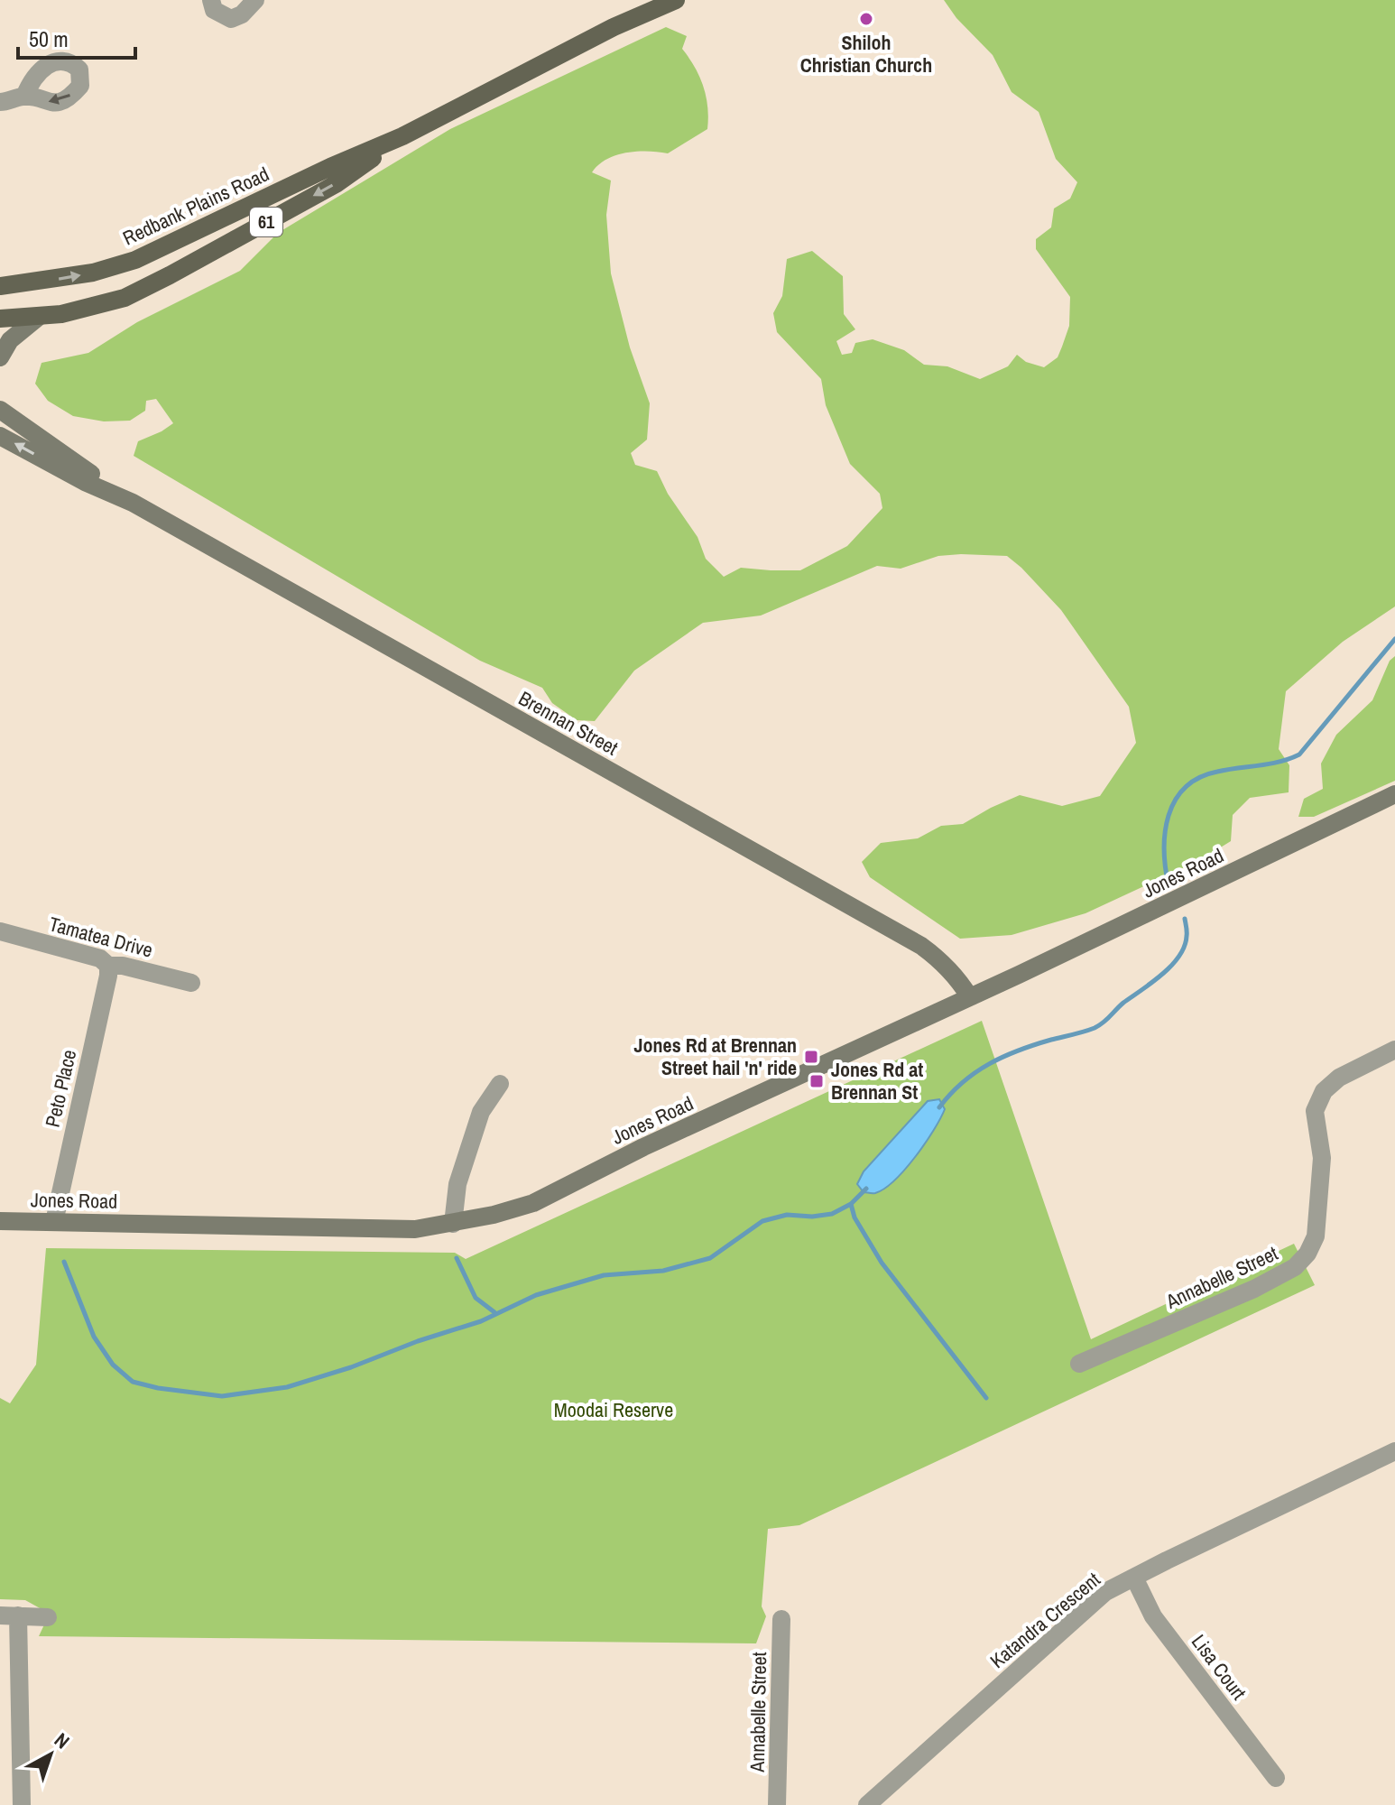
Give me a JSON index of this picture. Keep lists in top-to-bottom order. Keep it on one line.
{"streets":{"main road":["Redbank Plains Road","61"],"street":["Brennan Street","Jones Road","Tamatea Drive","Peto Place","Annabelle Street","Katandra Crescent","Lisa Court"]},"crossings":[["Brennan Street","Jones Road"],["Jones Road","Peto Place"],["Tamatea Drive","Peto Place"],["Katandra Crescent","Lisa Court"]],"parks":["Moodai Reserve"],"places":{"other":["Shiloh Christian Church"],"transit":["Jones Rd at Brennan Street hail 'n' ride","Jones Rd at Brennan St"]},"scale_bar":"50 m","north":"top right"}
